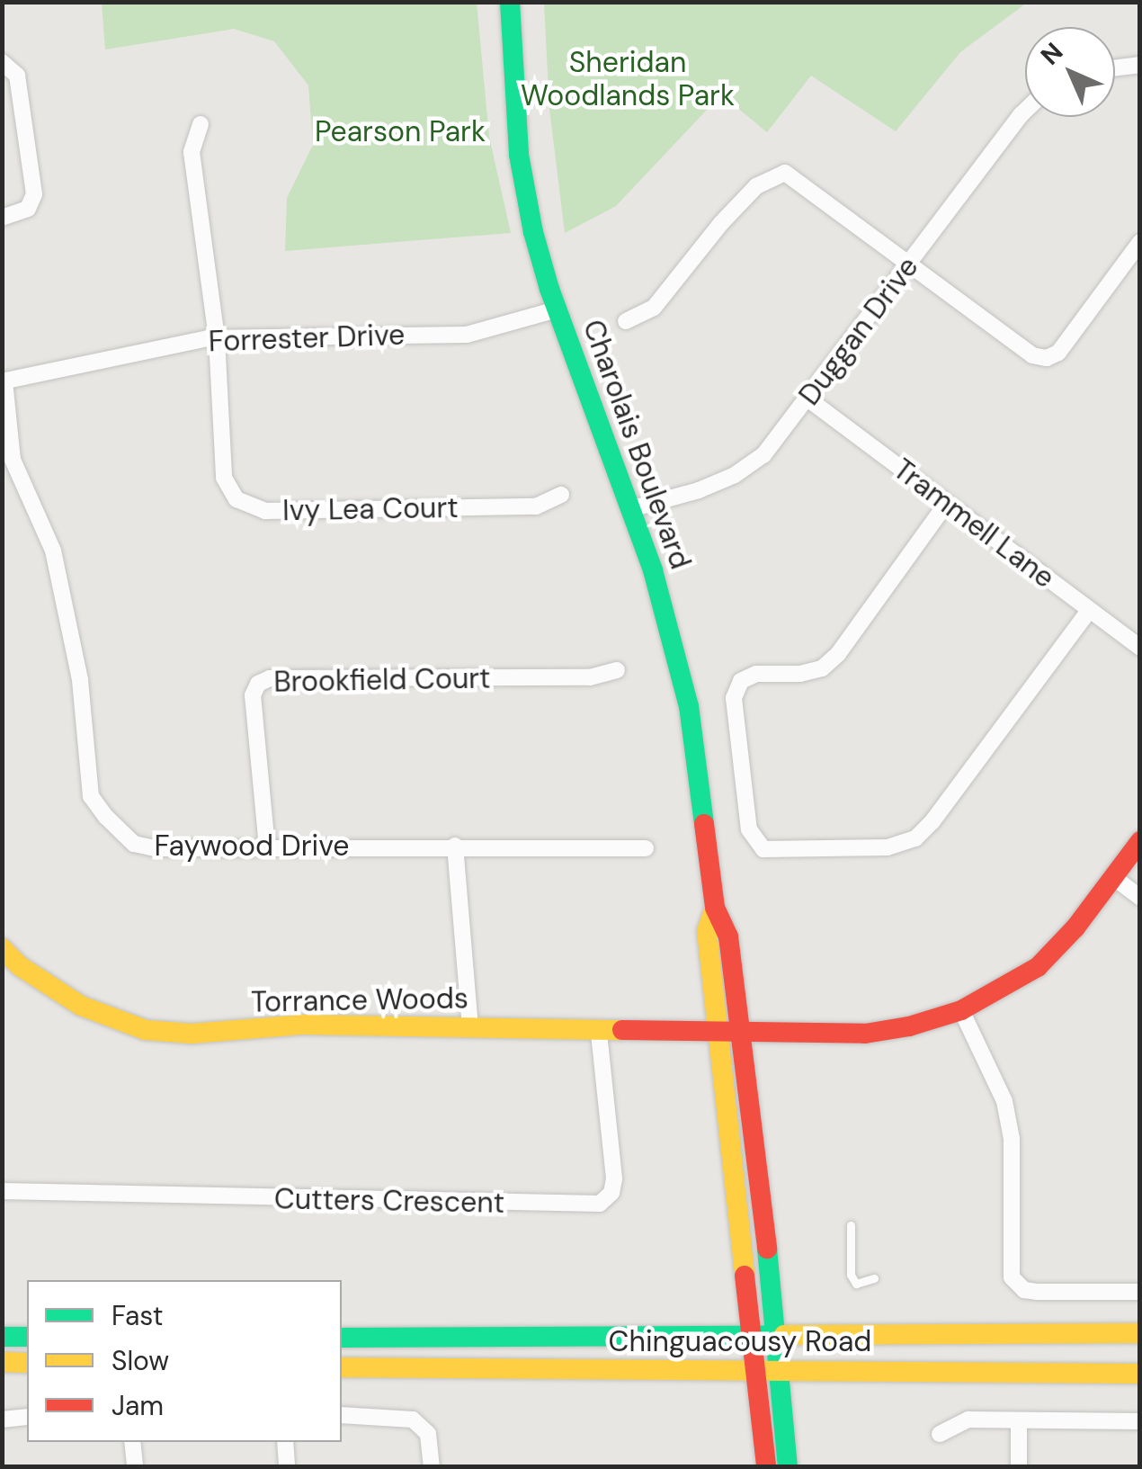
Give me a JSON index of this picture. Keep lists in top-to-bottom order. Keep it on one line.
{"streets":{"street":["Duggan Drive","Forrester Drive","Charolais Boulevard","Ivy Lea Court","Trammell Lane","Brookfield Court","Faywood Drive","Torrance Woods","Cutters Crescent","Chinguacousy Road"]},"crossings":[["Duggan Drive","Charolais Boulevard"],["Duggan Drive","Trammell Lane"],["Forrester Drive","Charolais Boulevard"],["Forrester Drive","Ivy Lea Court"],["Forrester Drive","Faywood Drive"],["Charolais Boulevard","Torrance Woods"],["Charolais Boulevard","Chinguacousy Road"],["Brookfield Court","Faywood Drive"],["Torrance Woods","Cutters Crescent"]],"parks":["Sheridan Woodlands Park","Pearson Park"],"legend":["Fast","Slow","Jam"],"north":"top left"}
